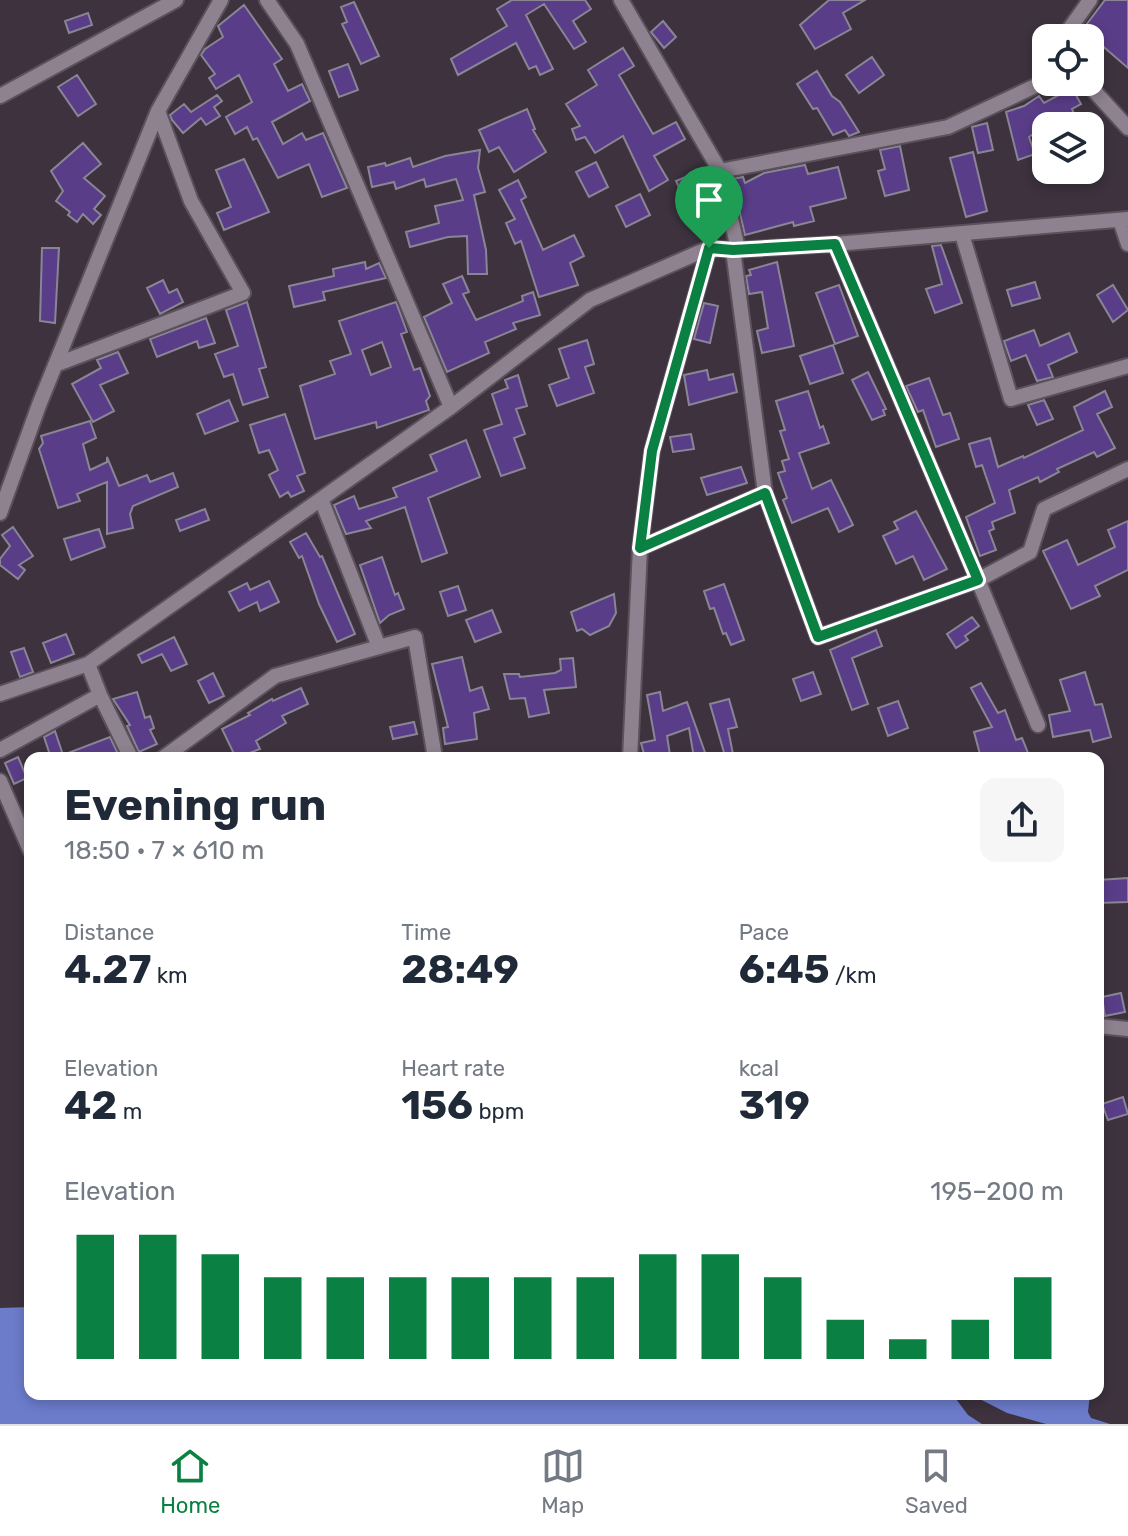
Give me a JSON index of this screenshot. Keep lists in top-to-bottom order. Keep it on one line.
{"page":{"heading":["Evening run","18:50 · 7 × 610 m"],"stats":[["Distance","4.27 km"],["Time","28:49"],["Pace","6:45 /km"],["Elevation","42 m"],["Heart rate","156 bpm"],["kcal","319"]],"chart":["Elevation","195–200 m"],"tabs":["Home","Map","Saved"]}}
